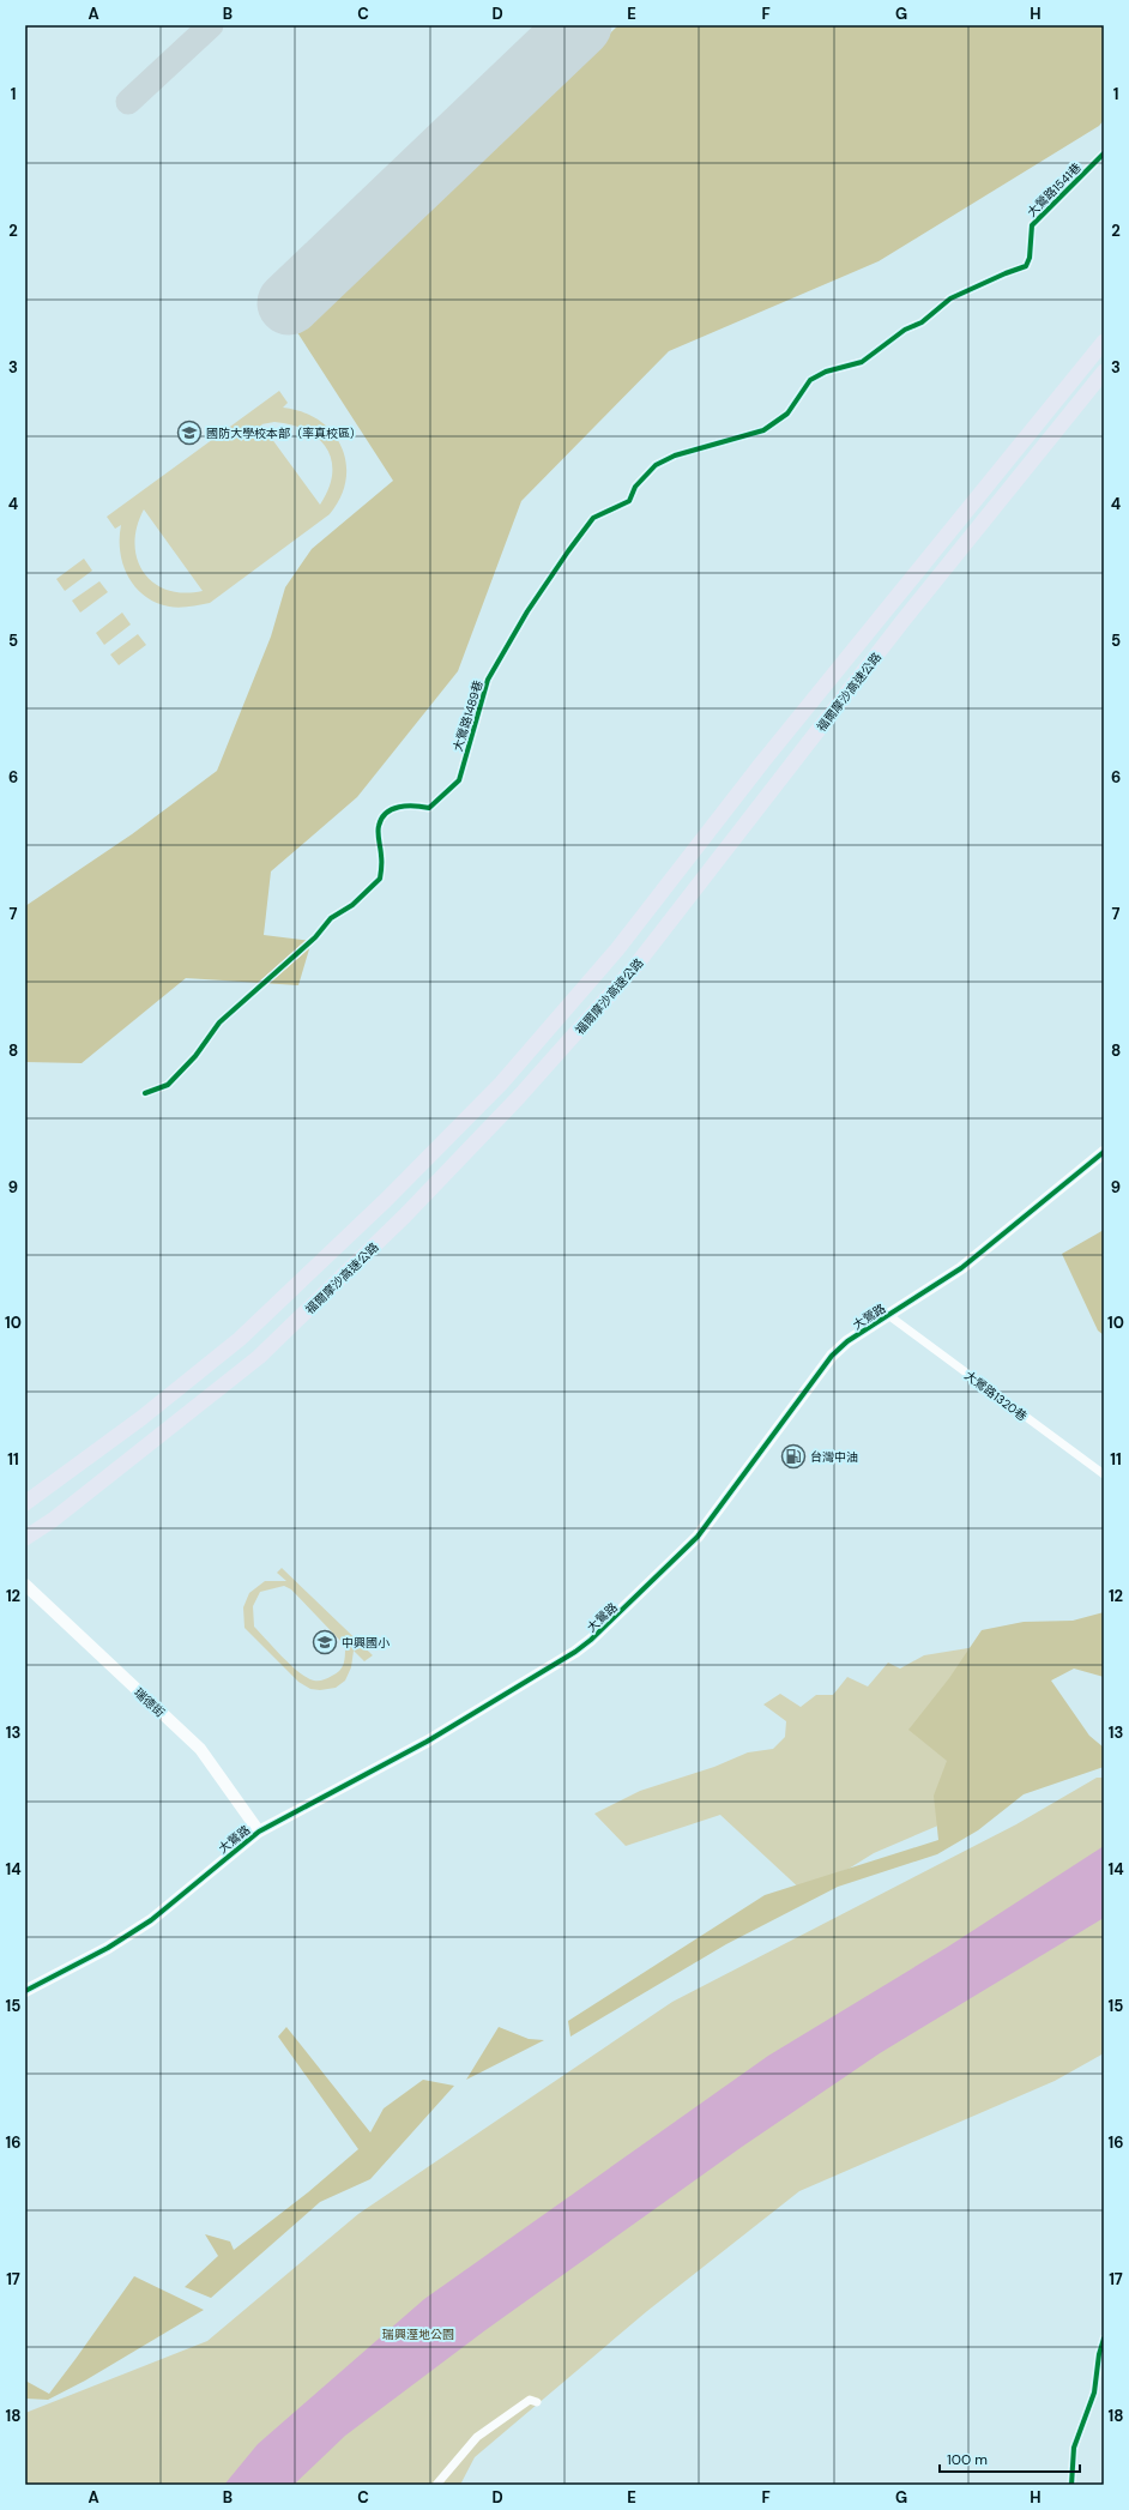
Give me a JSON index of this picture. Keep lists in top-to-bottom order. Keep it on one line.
{"streets":{"highway":["福爾摩沙高速公路"],"street":["大鶯路1541巷","大鶯路1489巷","大鶯路","大鶯路1320巷","瑞德街"]},"crossings":[["大鶯路1541巷","大鶯路1489巷"],["大鶯路","大鶯路1320巷"],["大鶯路","瑞德街"]],"parks":["瑞興溼地公園"],"places":{"school or university":["國防大學校本部（率真校區）","中興國小"],"fuel station":["台灣中油"]},"scale_bar":"100 m","grid":{"columns":["A","B","C","D","E","F","G","H"],"rows":["1","2","3","4","5","6","7","8","9","10","11","12","13","14","15","16","17","18"]}}
